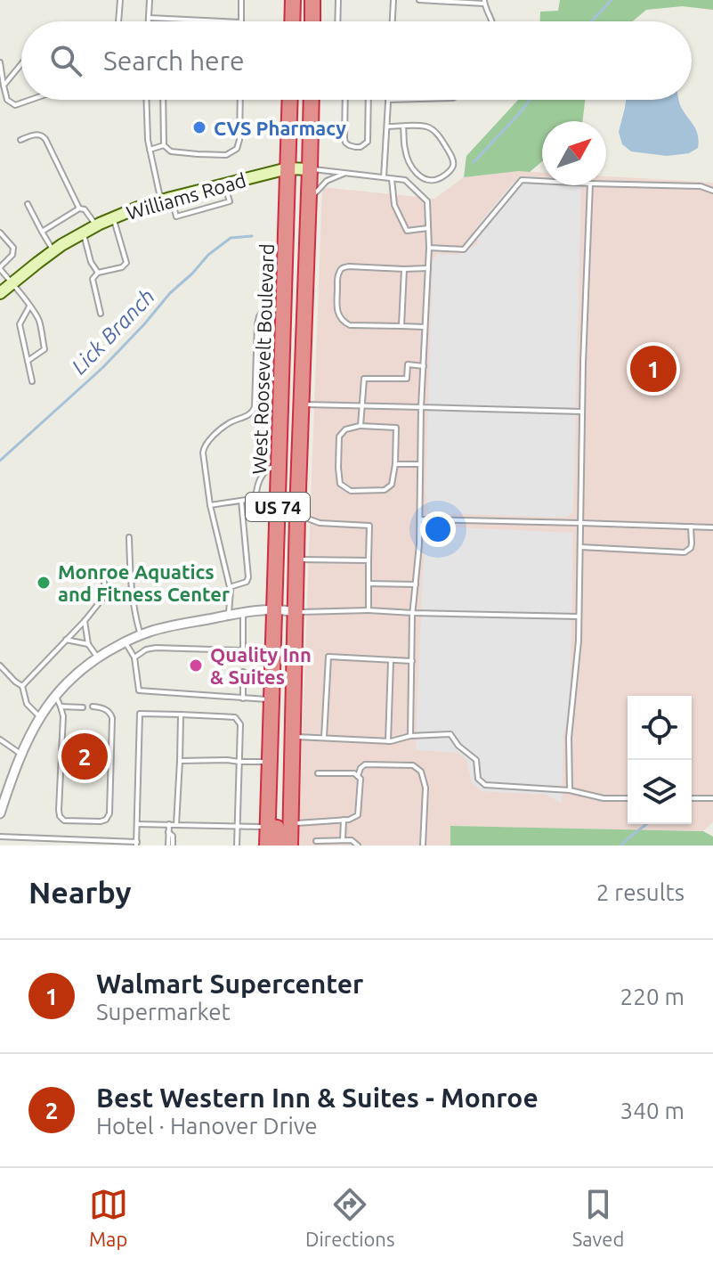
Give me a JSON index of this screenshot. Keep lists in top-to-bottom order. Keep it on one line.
{"streets":{"highway":["West Roosevelt Boulevard","US 74"],"street":["Williams Road"]},"crossings":[["Williams Road","West Roosevelt Boulevard"]],"water":["Lick Branch"],"places":["CVS Pharmacy","Monroe Aquatics and Fitness Center","Quality Inn & Suites"],"north":"top right","page":{"search":"Search here","pins":["1","2"],"heading":["Nearby","2 results"],"list":[{"mark":"1","name":"Walmart Supercenter","note":"Supermarket","value":"220 m"},{"mark":"2","name":"Best Western Inn & Suites - Monroe","note":"Hotel · Hanover Drive","value":"340 m"}],"nav":["Map","Directions","Saved"]}}
